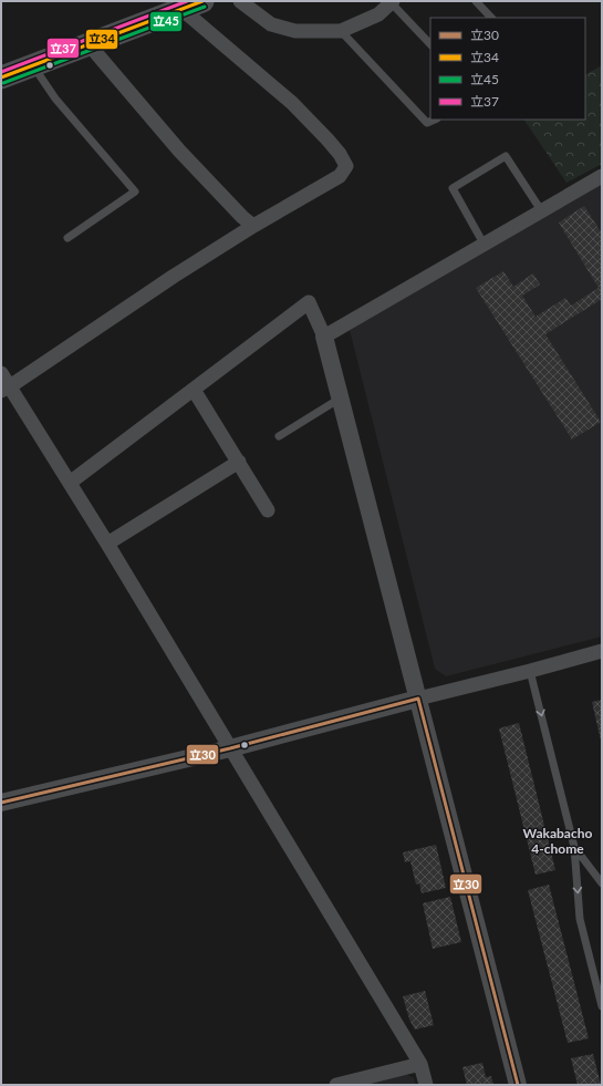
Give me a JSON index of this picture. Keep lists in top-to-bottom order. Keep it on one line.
{"districts":["Wakabacho 4-chome"],"lines":["transit line 立34","transit line 立37","transit line 立45","transit line 立30"],"legend":["立30","立34","立45","立37"]}
